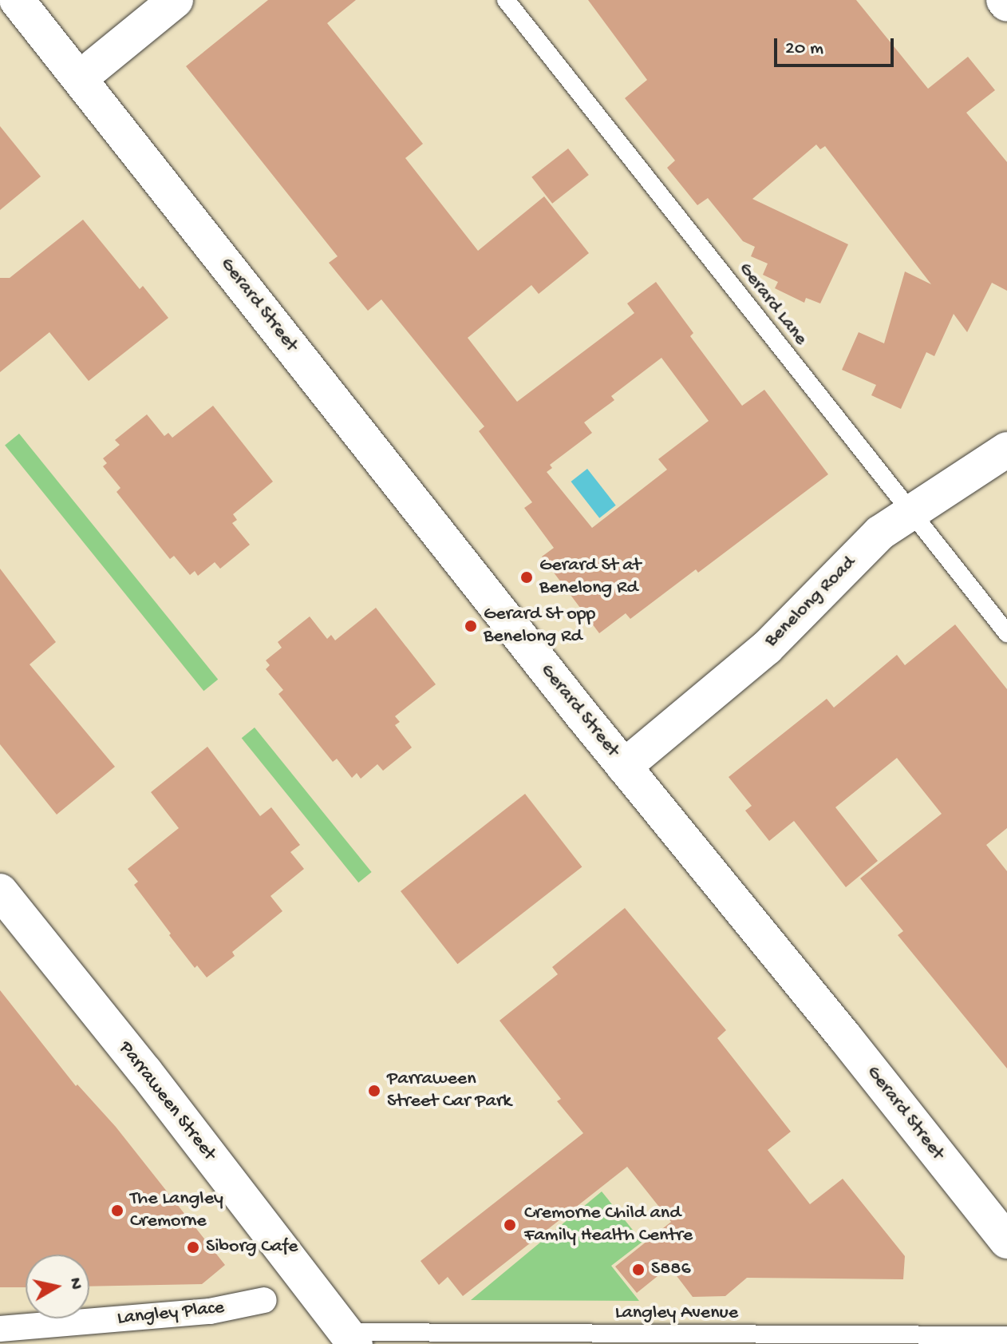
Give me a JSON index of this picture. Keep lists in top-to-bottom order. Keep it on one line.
{"streets":{"main road":["Gerard Street","Benelong Road","Parraween Street"],"street":["Langley Place"],"lane":["Gerard Lane","Langley Avenue"]},"crossings":[["Gerard Lane","Benelong Road"],["Gerard Street","Benelong Road"],["Parraween Street","Langley Avenue"]],"places":["Gerard St at Benelong Rd","Gerard St opp Benelong Rd","Parraween Street Car Park","The Langley Cremorne","Cremorne Child and Family Health Centre","Siborg Cafe","S886"],"scale_bar":"20 m","north":"right"}
